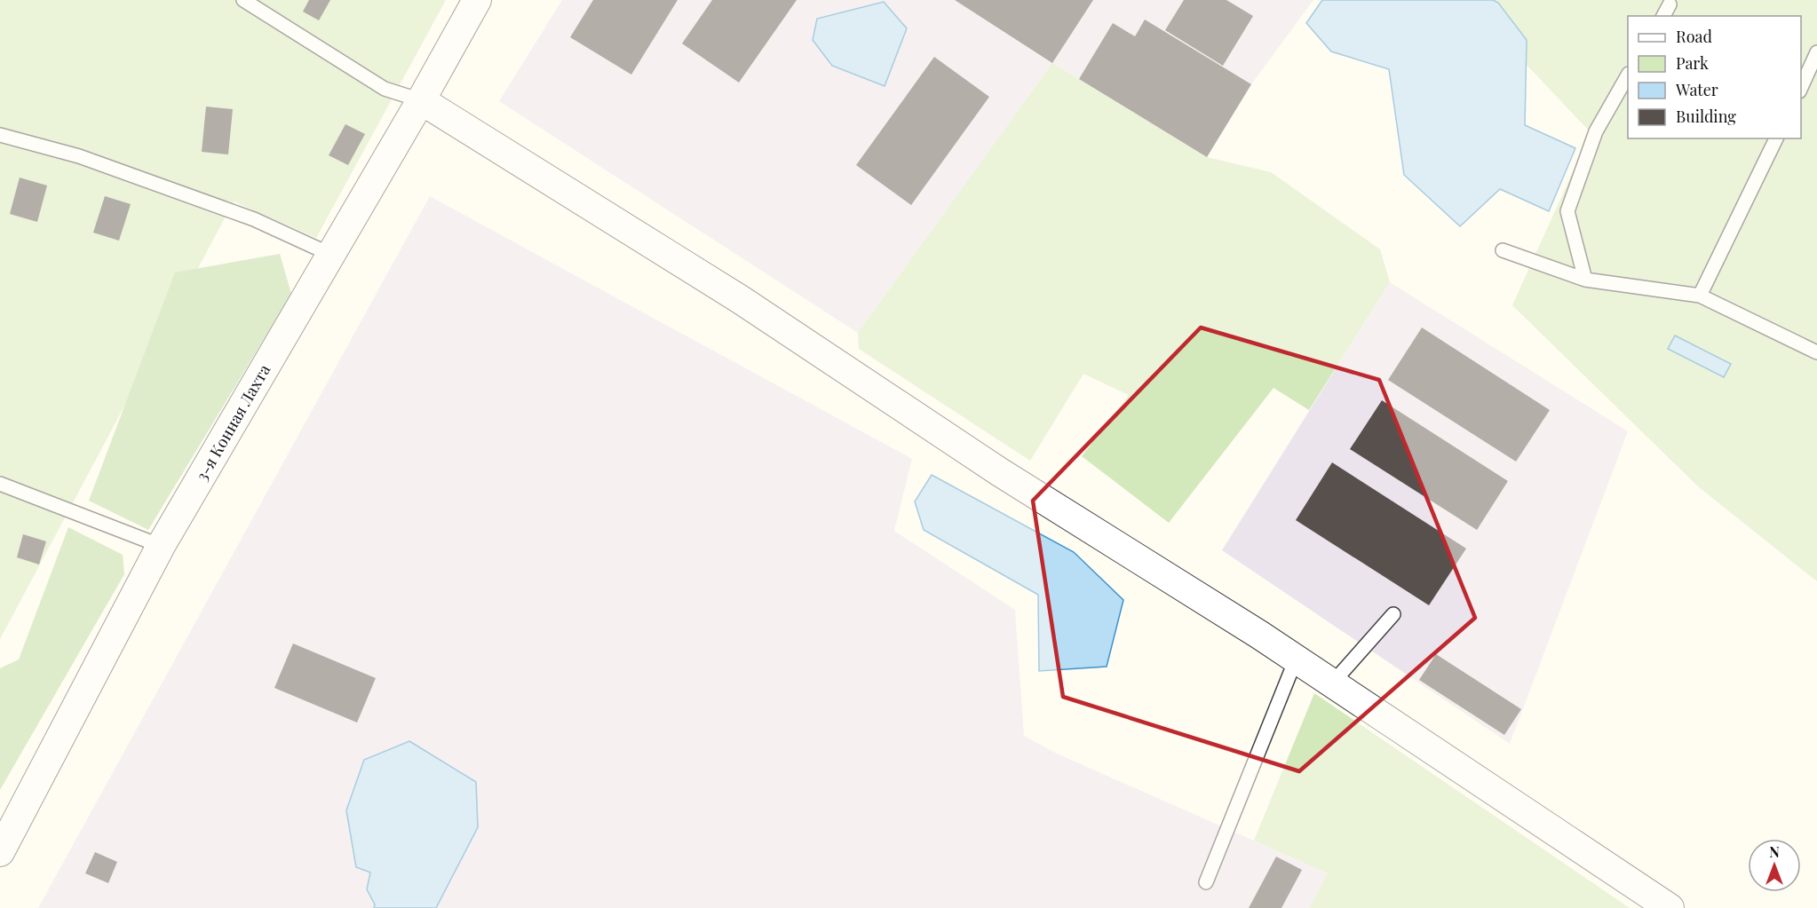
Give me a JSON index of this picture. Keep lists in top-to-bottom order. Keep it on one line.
{"streets":{"street":["3-я Конная Лахта"]},"legend":["Road","Park","Water","Building"],"north":"top"}
